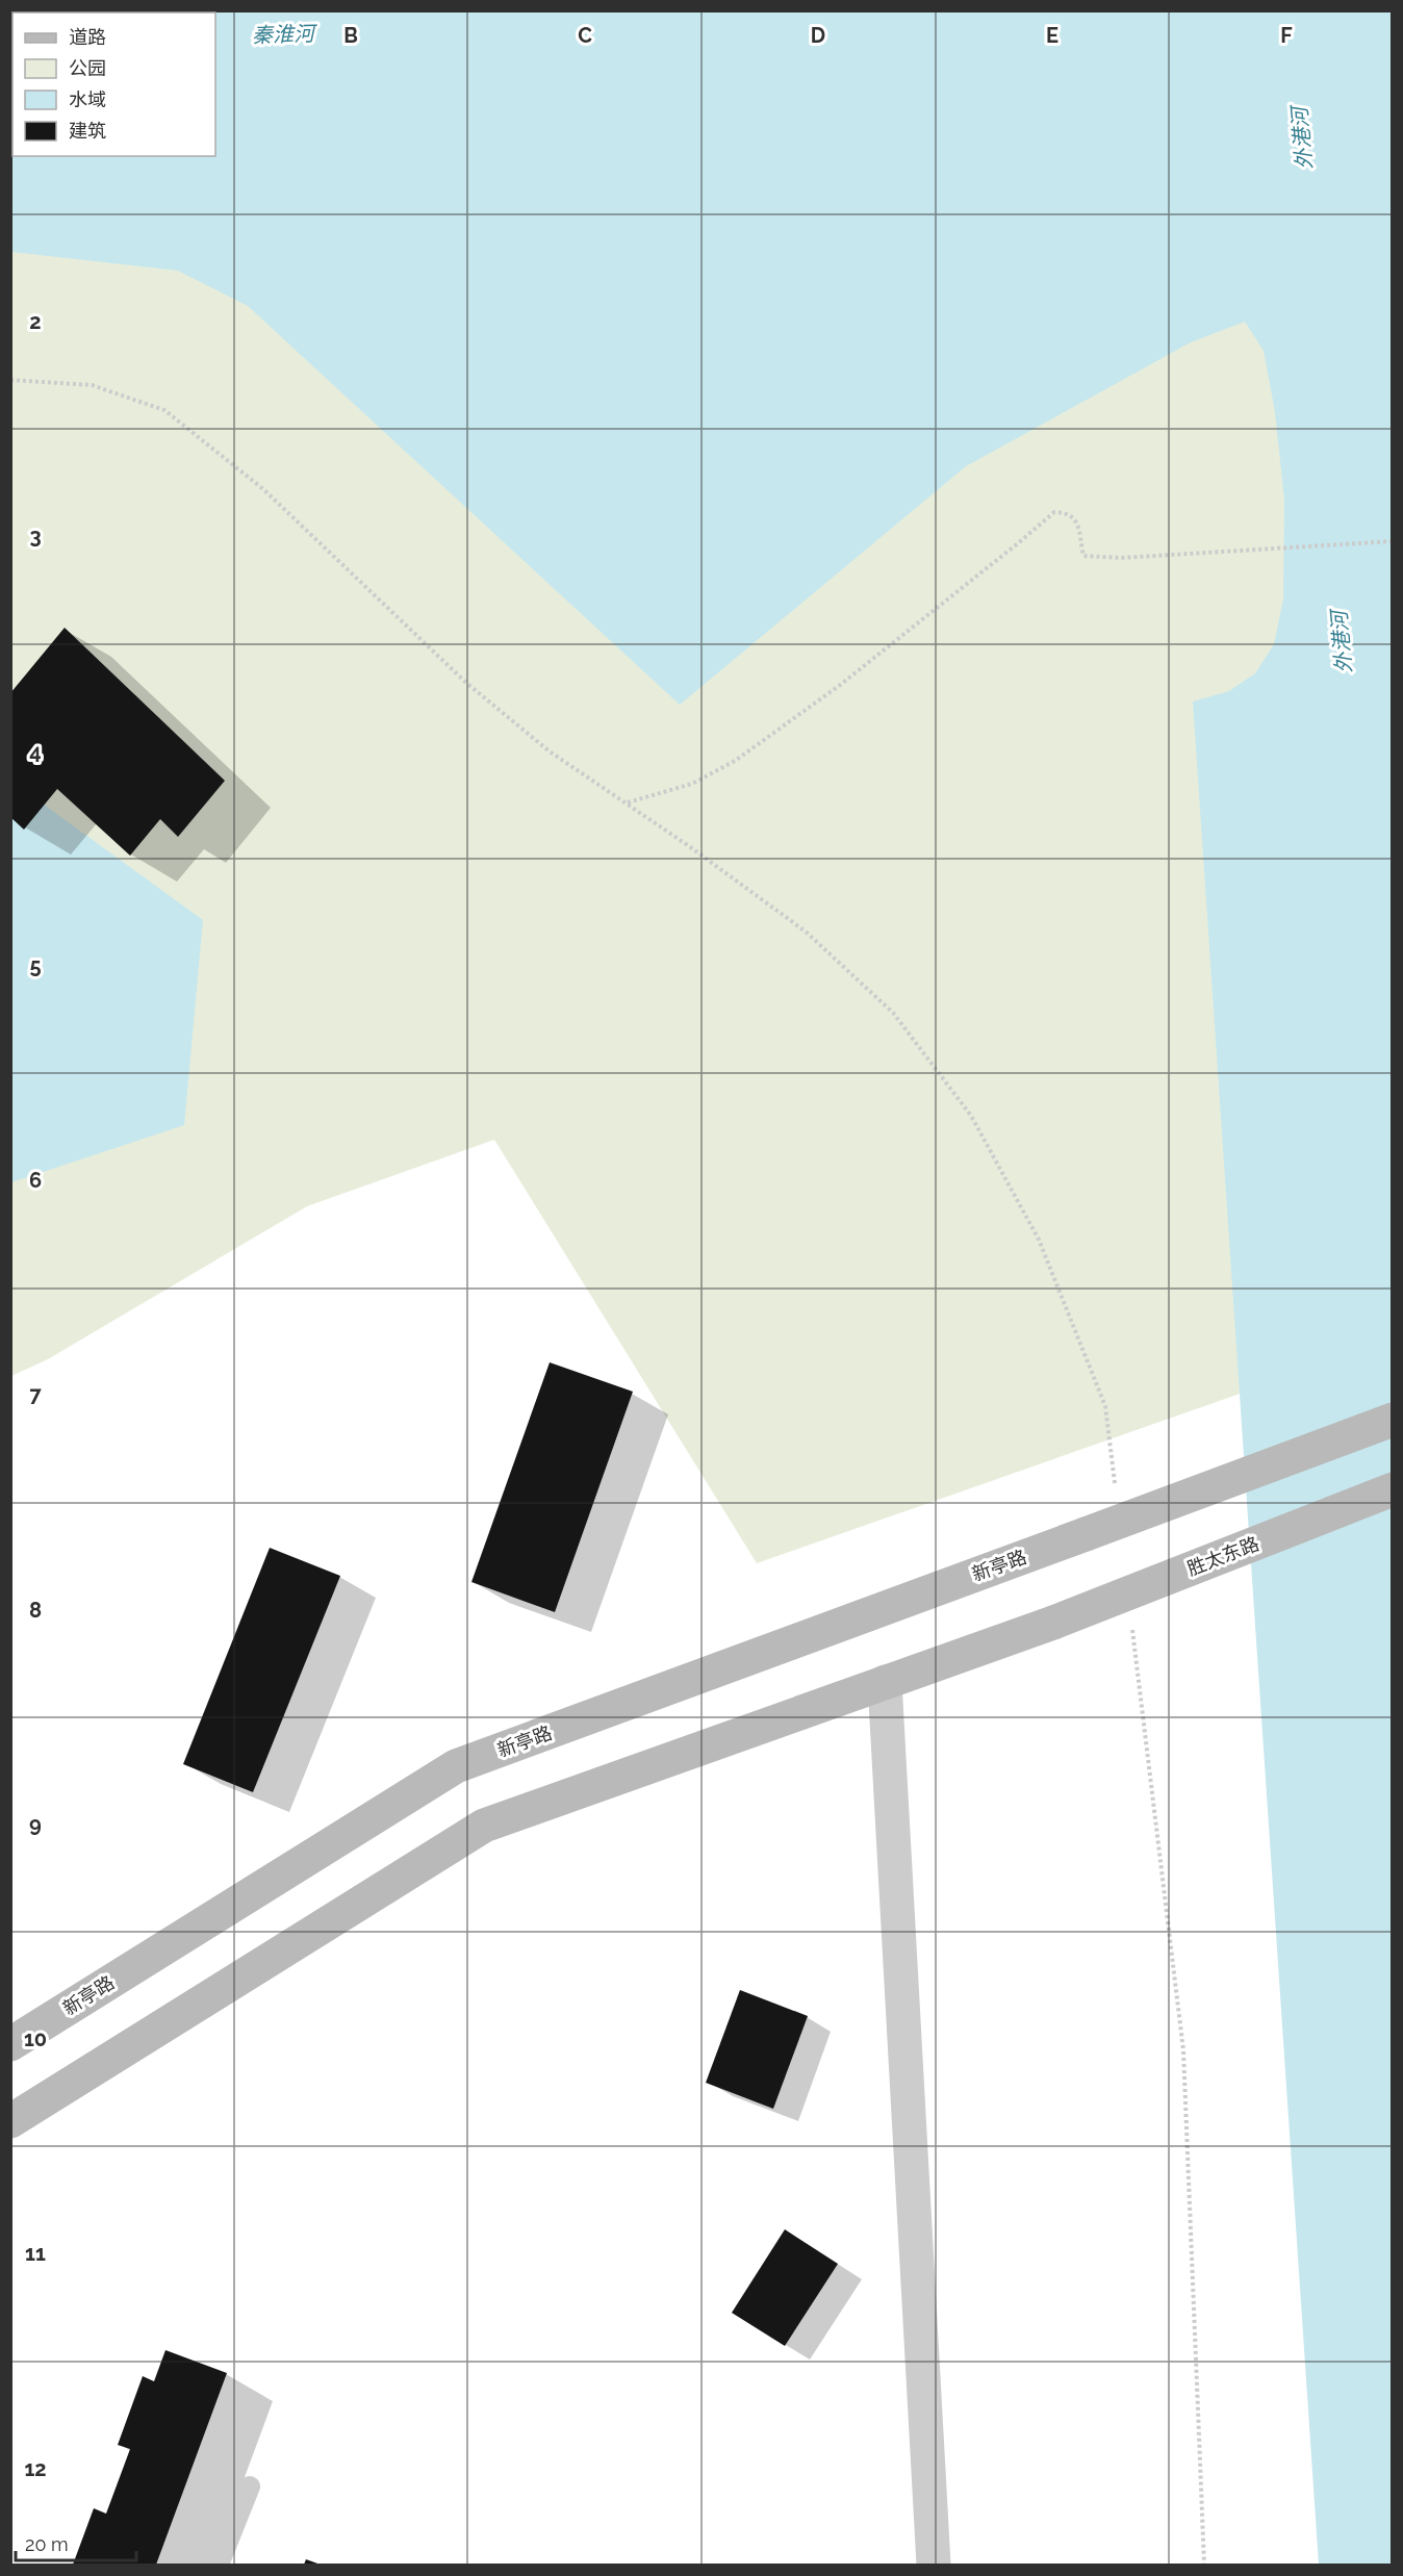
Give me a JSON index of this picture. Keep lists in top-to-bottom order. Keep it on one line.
{"streets":{"main road":["胜太东路","新亭路"]},"water":["秦淮河","外港河"],"legend":["道路","公园","水域","建筑"],"scale_bar":"20 m","grid":{"columns":["B","C","D","E","F"],"rows":["2","3","4","5","6","7","8","9","10","11","12"]}}
